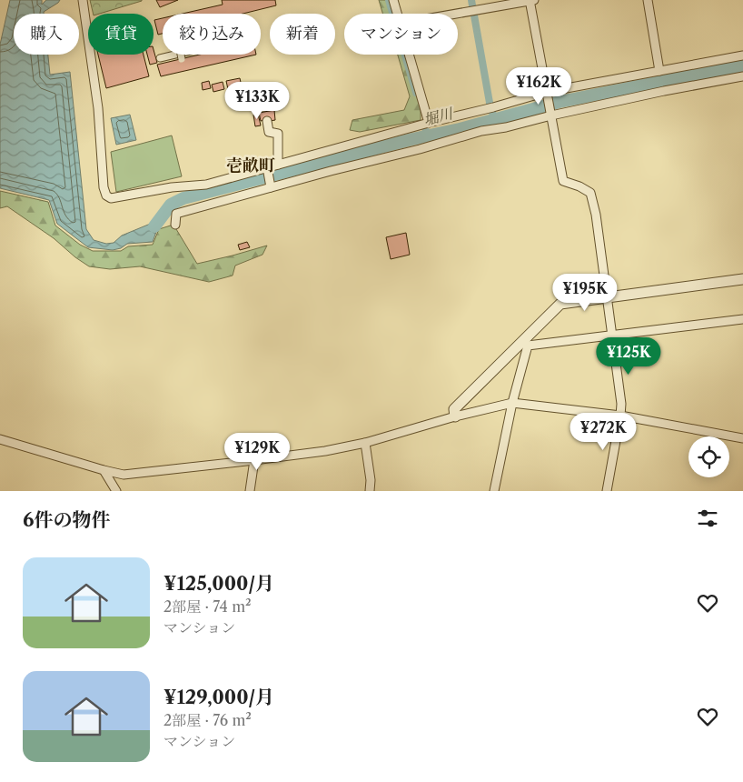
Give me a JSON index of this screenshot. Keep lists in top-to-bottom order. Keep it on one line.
{"districts":["壱畝町"],"water":["堀川"],"page":{"chip":["購入","賃貸","絞り込み","新着","マンション"],"price":["¥162K","¥133K","¥195K","¥125K","¥272K","¥129K"],"heading":"6件の物件","list":[{"name":"¥125,000/月","note":"2部屋 · 74 m² · マンション"},{"name":"¥129,000/月","note":"2部屋 · 76 m² · マンション"}]}}
